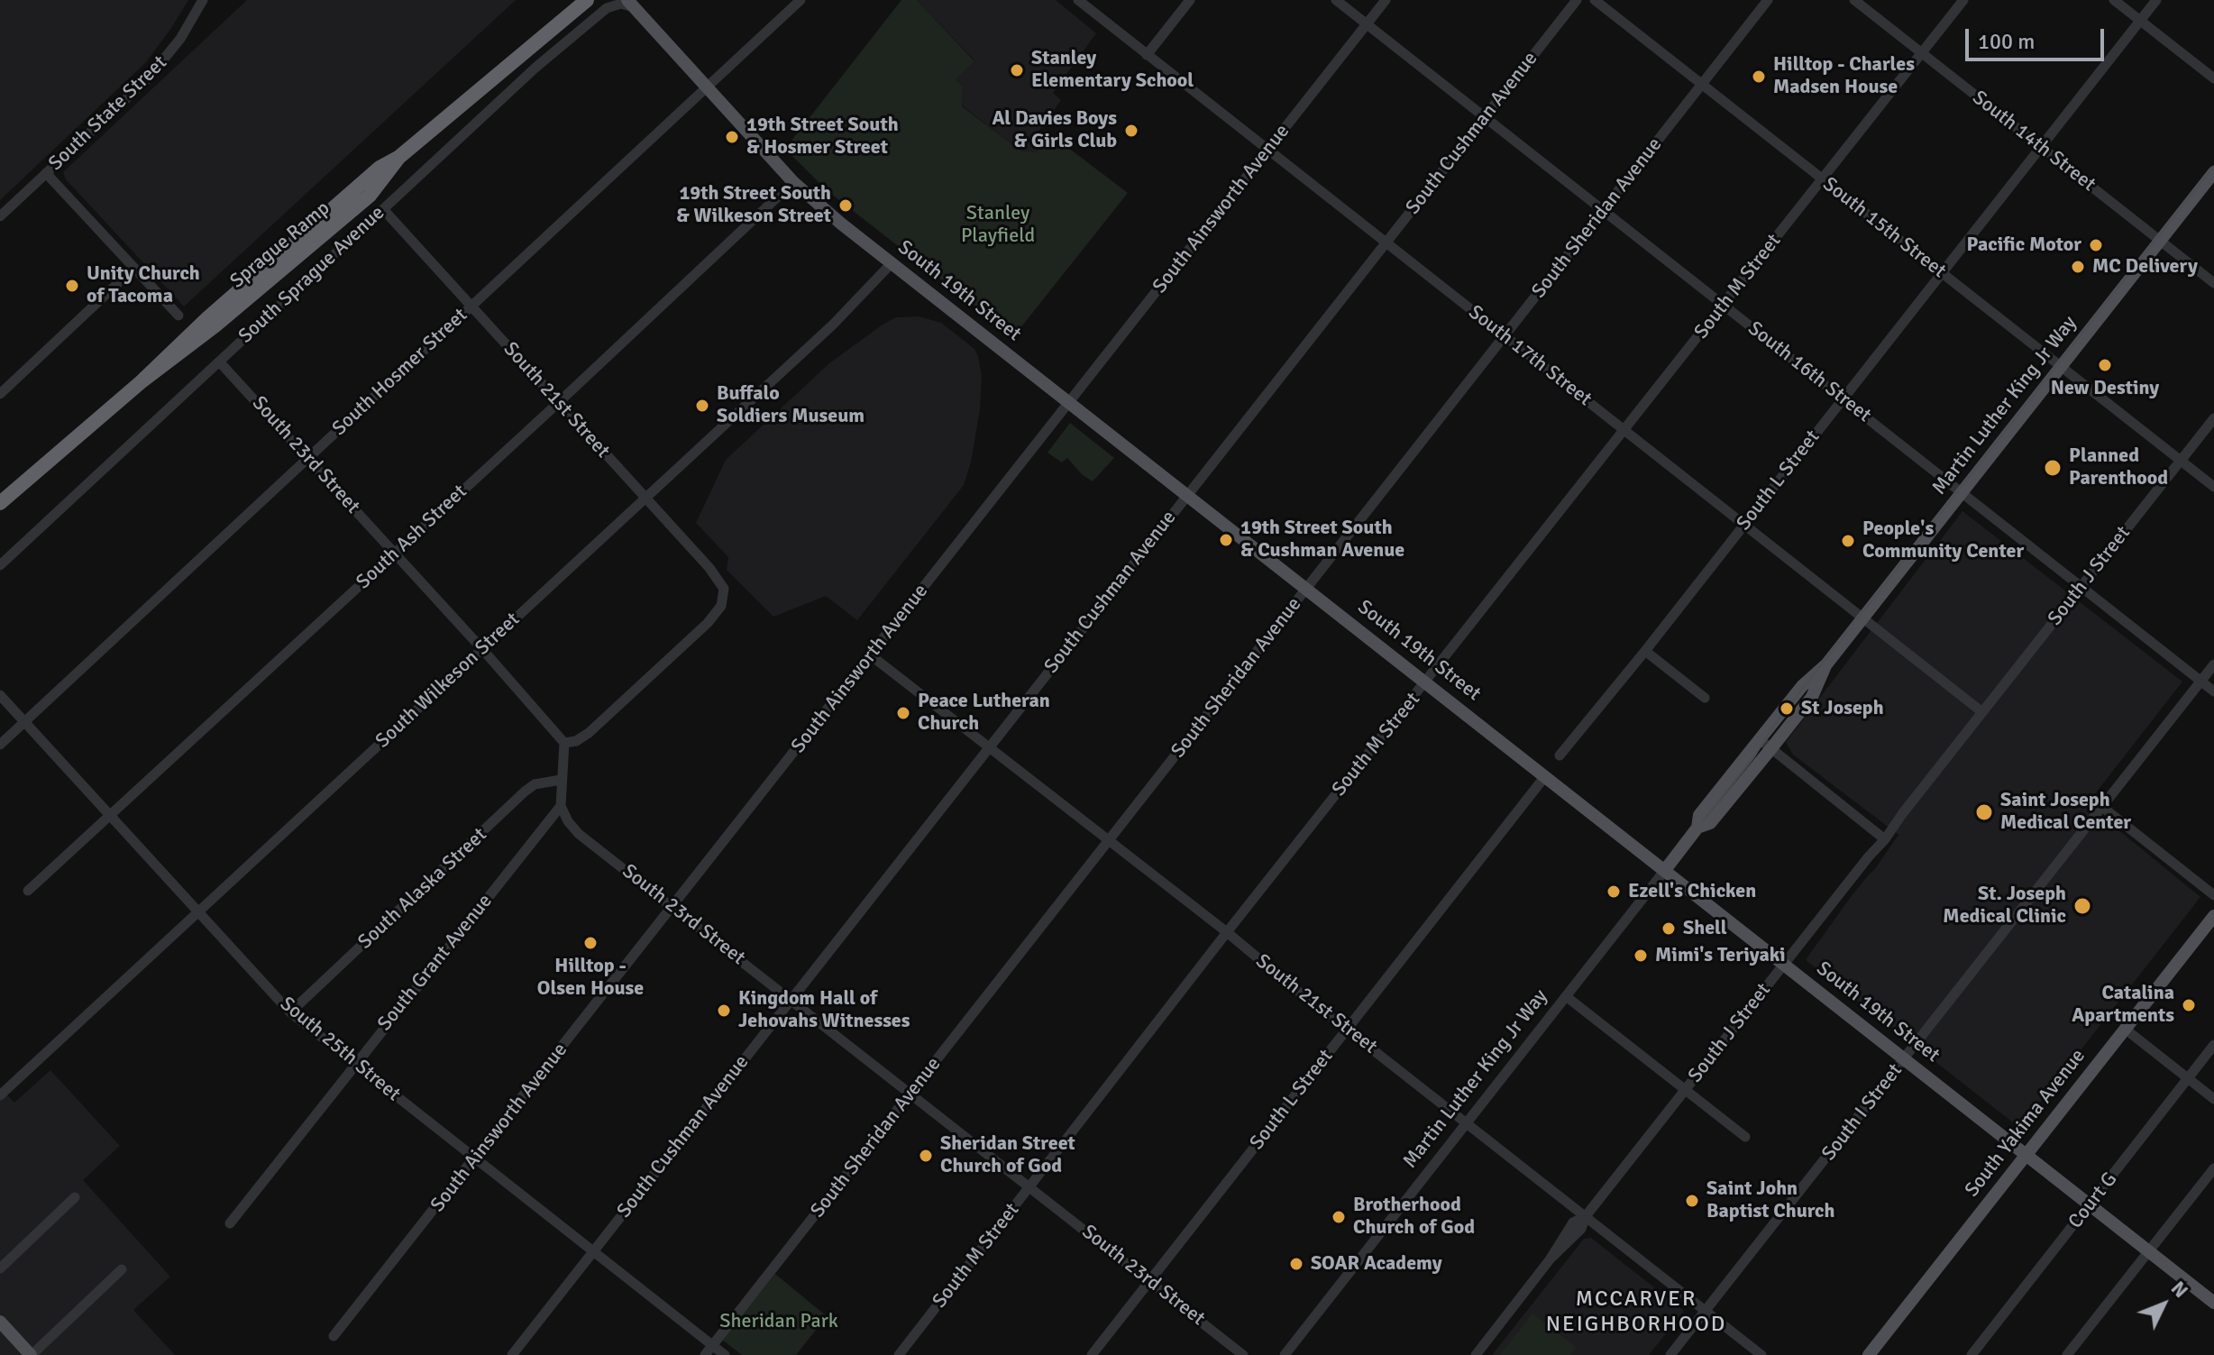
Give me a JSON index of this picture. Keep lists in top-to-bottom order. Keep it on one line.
{"streets":{"highway":["Sprague Ramp"],"main road":["South 19th Street","Martin Luther King Jr Way","South Yakima Avenue"],"street":["South State Street","South Cushman Avenue","South 14th Street","South Ainsworth Avenue","South Sheridan Avenue","South 15th Street","South Sprague Avenue","South M Street","South 17th Street","South Hosmer Street","South 16th Street","South 21st Street","South 23rd Street","South L Street","South Ash Street","South J Street","South Wilkeson Street","South Alaska Street","South Grant Avenue","South 25th Street","South I Street","Court G"]},"crossings":[["South Cushman Avenue","South 19th Street"],["South Cushman Avenue","South 17th Street"],["South Cushman Avenue","South 16th Street"],["South Cushman Avenue","South 21st Street"],["South Cushman Avenue","South 23rd Street"],["South Cushman Avenue","South 25th Street"],["South 14th Street","South M Street"],["South 14th Street","Martin Luther King Jr Way"],["South 14th Street","South L Street"],["South Ainsworth Avenue","South 19th Street"],["South Ainsworth Avenue","South 17th Street"],["South Ainsworth Avenue","South 16th Street"],["South Ainsworth Avenue","South 21st Street"],["South Ainsworth Avenue","South 23rd Street"],["South Ainsworth Avenue","South 25th Street"],["South Sheridan Avenue","South 15th Street"],["South Sheridan Avenue","South 19th Street"],["South Sheridan Avenue","South 17th Street"],["South Sheridan Avenue","South 16th Street"],["South Sheridan Avenue","South 21st Street"],["South Sheridan Avenue","South 23rd Street"],["South Sheridan Avenue","South 25th Street"],["South 15th Street","South M Street"],["South 15th Street","Martin Luther King Jr Way"],["South 15th Street","South L Street"],["South 15th Street","South J Street"],["South Sprague Avenue","South 19th Street"],["South Sprague Avenue","South 21st Street"],["South Sprague Avenue","South 23rd Street"],["South M Street","South 19th Street"],["South M Street","South 17th Street"],["South M Street","South 16th Street"],["South M Street","South 21st Street"],["South M Street","South 23rd Street"],["South 19th Street","South Hosmer Street"],["South 19th Street","Martin Luther King Jr Way"],["South 19th Street","South L Street"],["South 19th Street","South Ash Street"],["South 19th Street","South J Street"],["South 19th Street","South Wilkeson Street"],["South 19th Street","South I Street"],["South 19th Street","South Yakima Avenue"],["South 19th Street","Court G"],["South 17th Street","Martin Luther King Jr Way"],["South 17th Street","South L Street"],["South 17th Street","South J Street"],["South Hosmer Street","South 21st Street"],["South Hosmer Street","South 23rd Street"],["South Hosmer Street","South 25th Street"],["South 16th Street","Martin Luther King Jr Way"],["South 16th Street","South L Street"],["South 16th Street","South J Street"],["South 16th Street","South I Street"],["South 21st Street","Martin Luther King Jr Way"],["South 21st Street","South 23rd Street"],["South 21st Street","South L Street"],["South 21st Street","South Ash Street"],["South 21st Street","South J Street"],["South 21st Street","South Wilkeson Street"],["South 21st Street","South I Street"],["South 23rd Street","South L Street"],["South 23rd Street","South Ash Street"],["South 23rd Street","South Wilkeson Street"],["South 23rd Street","South Grant Avenue"],["South Ash Street","South 25th Street"],["South Wilkeson Street","South 25th Street"],["South Alaska Street","South 25th Street"],["South Grant Avenue","South 25th Street"]],"districts":["MCCARVER NEIGHBORHOOD"],"parks":["Stanley Playfield","Sheridan Park"],"places":["Stanley Elementary School","Hilltop - Charles Madsen House","Al Davies Boys & Girls Club","19th Street South & Hosmer Street","19th Street South & Wilkeson Street","Pacific Motor","MC Delivery","Unity Church of Tacoma","New Destiny","Buffalo Soldiers Museum","Planned Parenthood","19th Street South & Cushman Avenue","People's Community Center","St Joseph","Peace Lutheran Church","Saint Joseph Medical Center","Ezell's Chicken","St. Joseph Medical Clinic","Shell","Hilltop - Olsen House","Mimi's Teriyaki","Catalina Apartments","Kingdom Hall of Jehovahs Witnesses","Sheridan Street Church of God","Saint John Baptist Church","Brotherhood Church of God","SOAR Academy"],"scale_bar":"100 m","north":"top right"}
